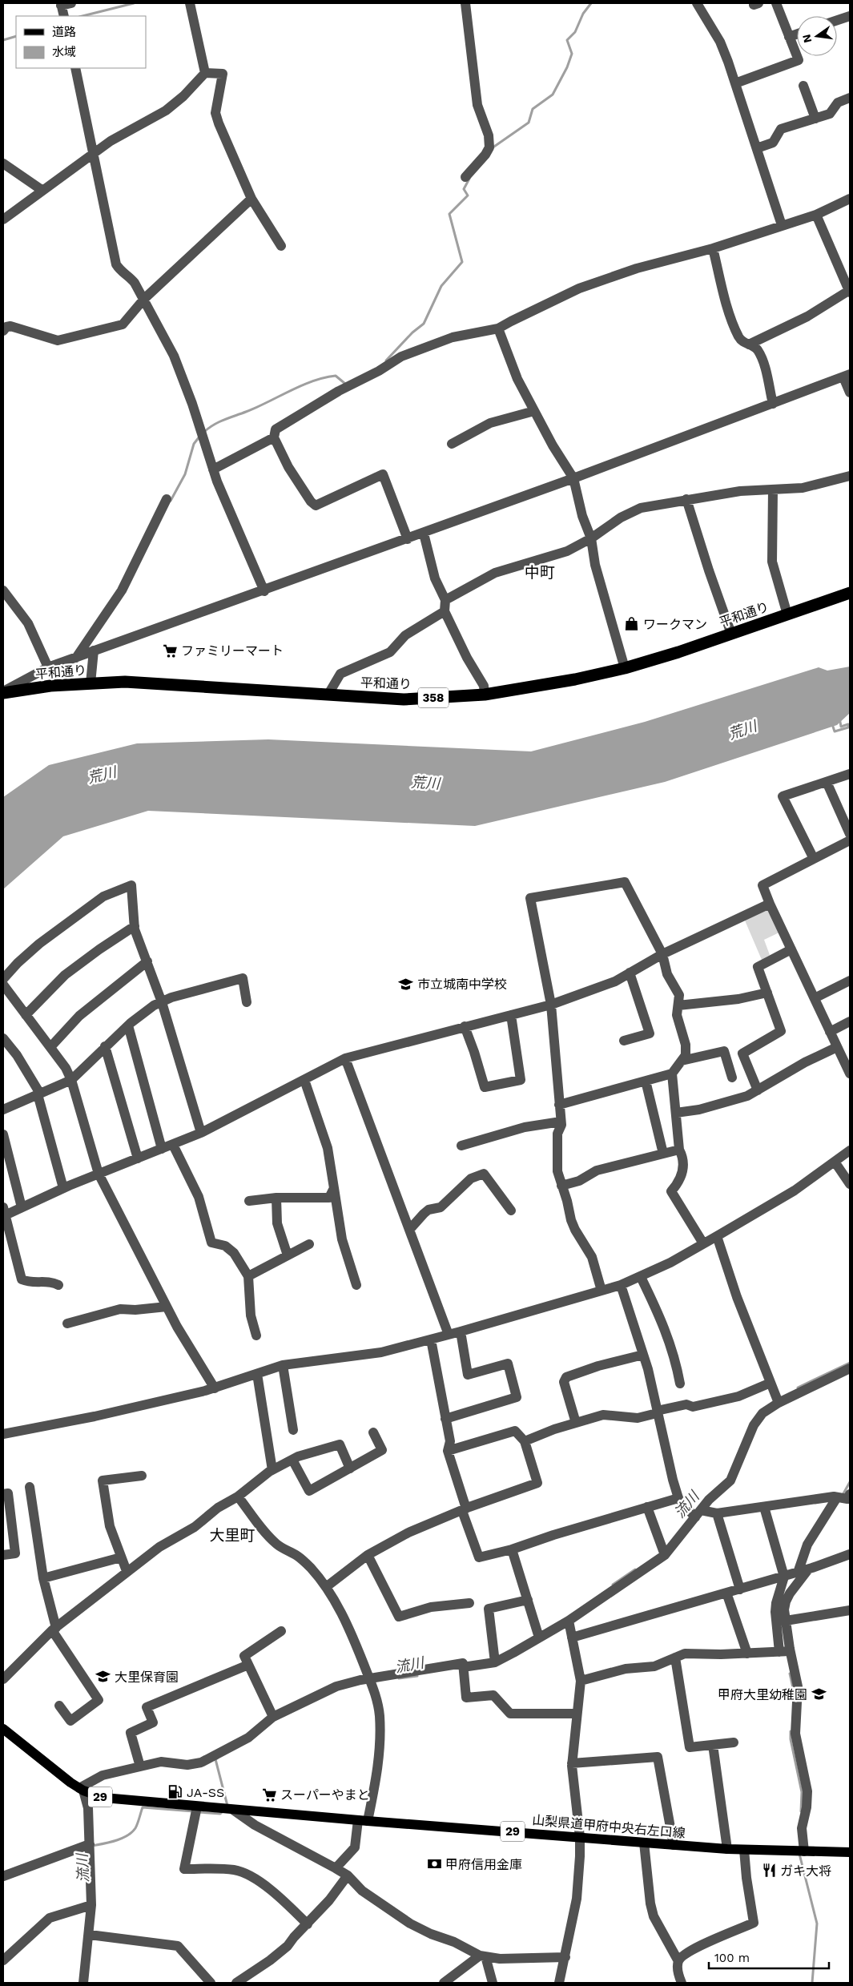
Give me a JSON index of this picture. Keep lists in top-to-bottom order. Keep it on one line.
{"streets":{"highway":["平和通り","358"],"main road":["29","山梨県道甲府中央右左口線"]},"crossings":[["29","山梨県道甲府中央右左口線"]],"districts":["中町","大里町"],"water":["荒川","流川"],"places":{"shop":["ワークマン"],"supermarket":["ファミリーマート","スーパーやまと"],"school or university":["市立城南中学校","大里保育園","甲府大里幼稚園"],"fuel station":["JA-SS"],"bank":["甲府信用金庫"],"restaurant":["ガキ大将"]},"legend":["道路","水域"],"scale_bar":"100 m","north":"left"}
